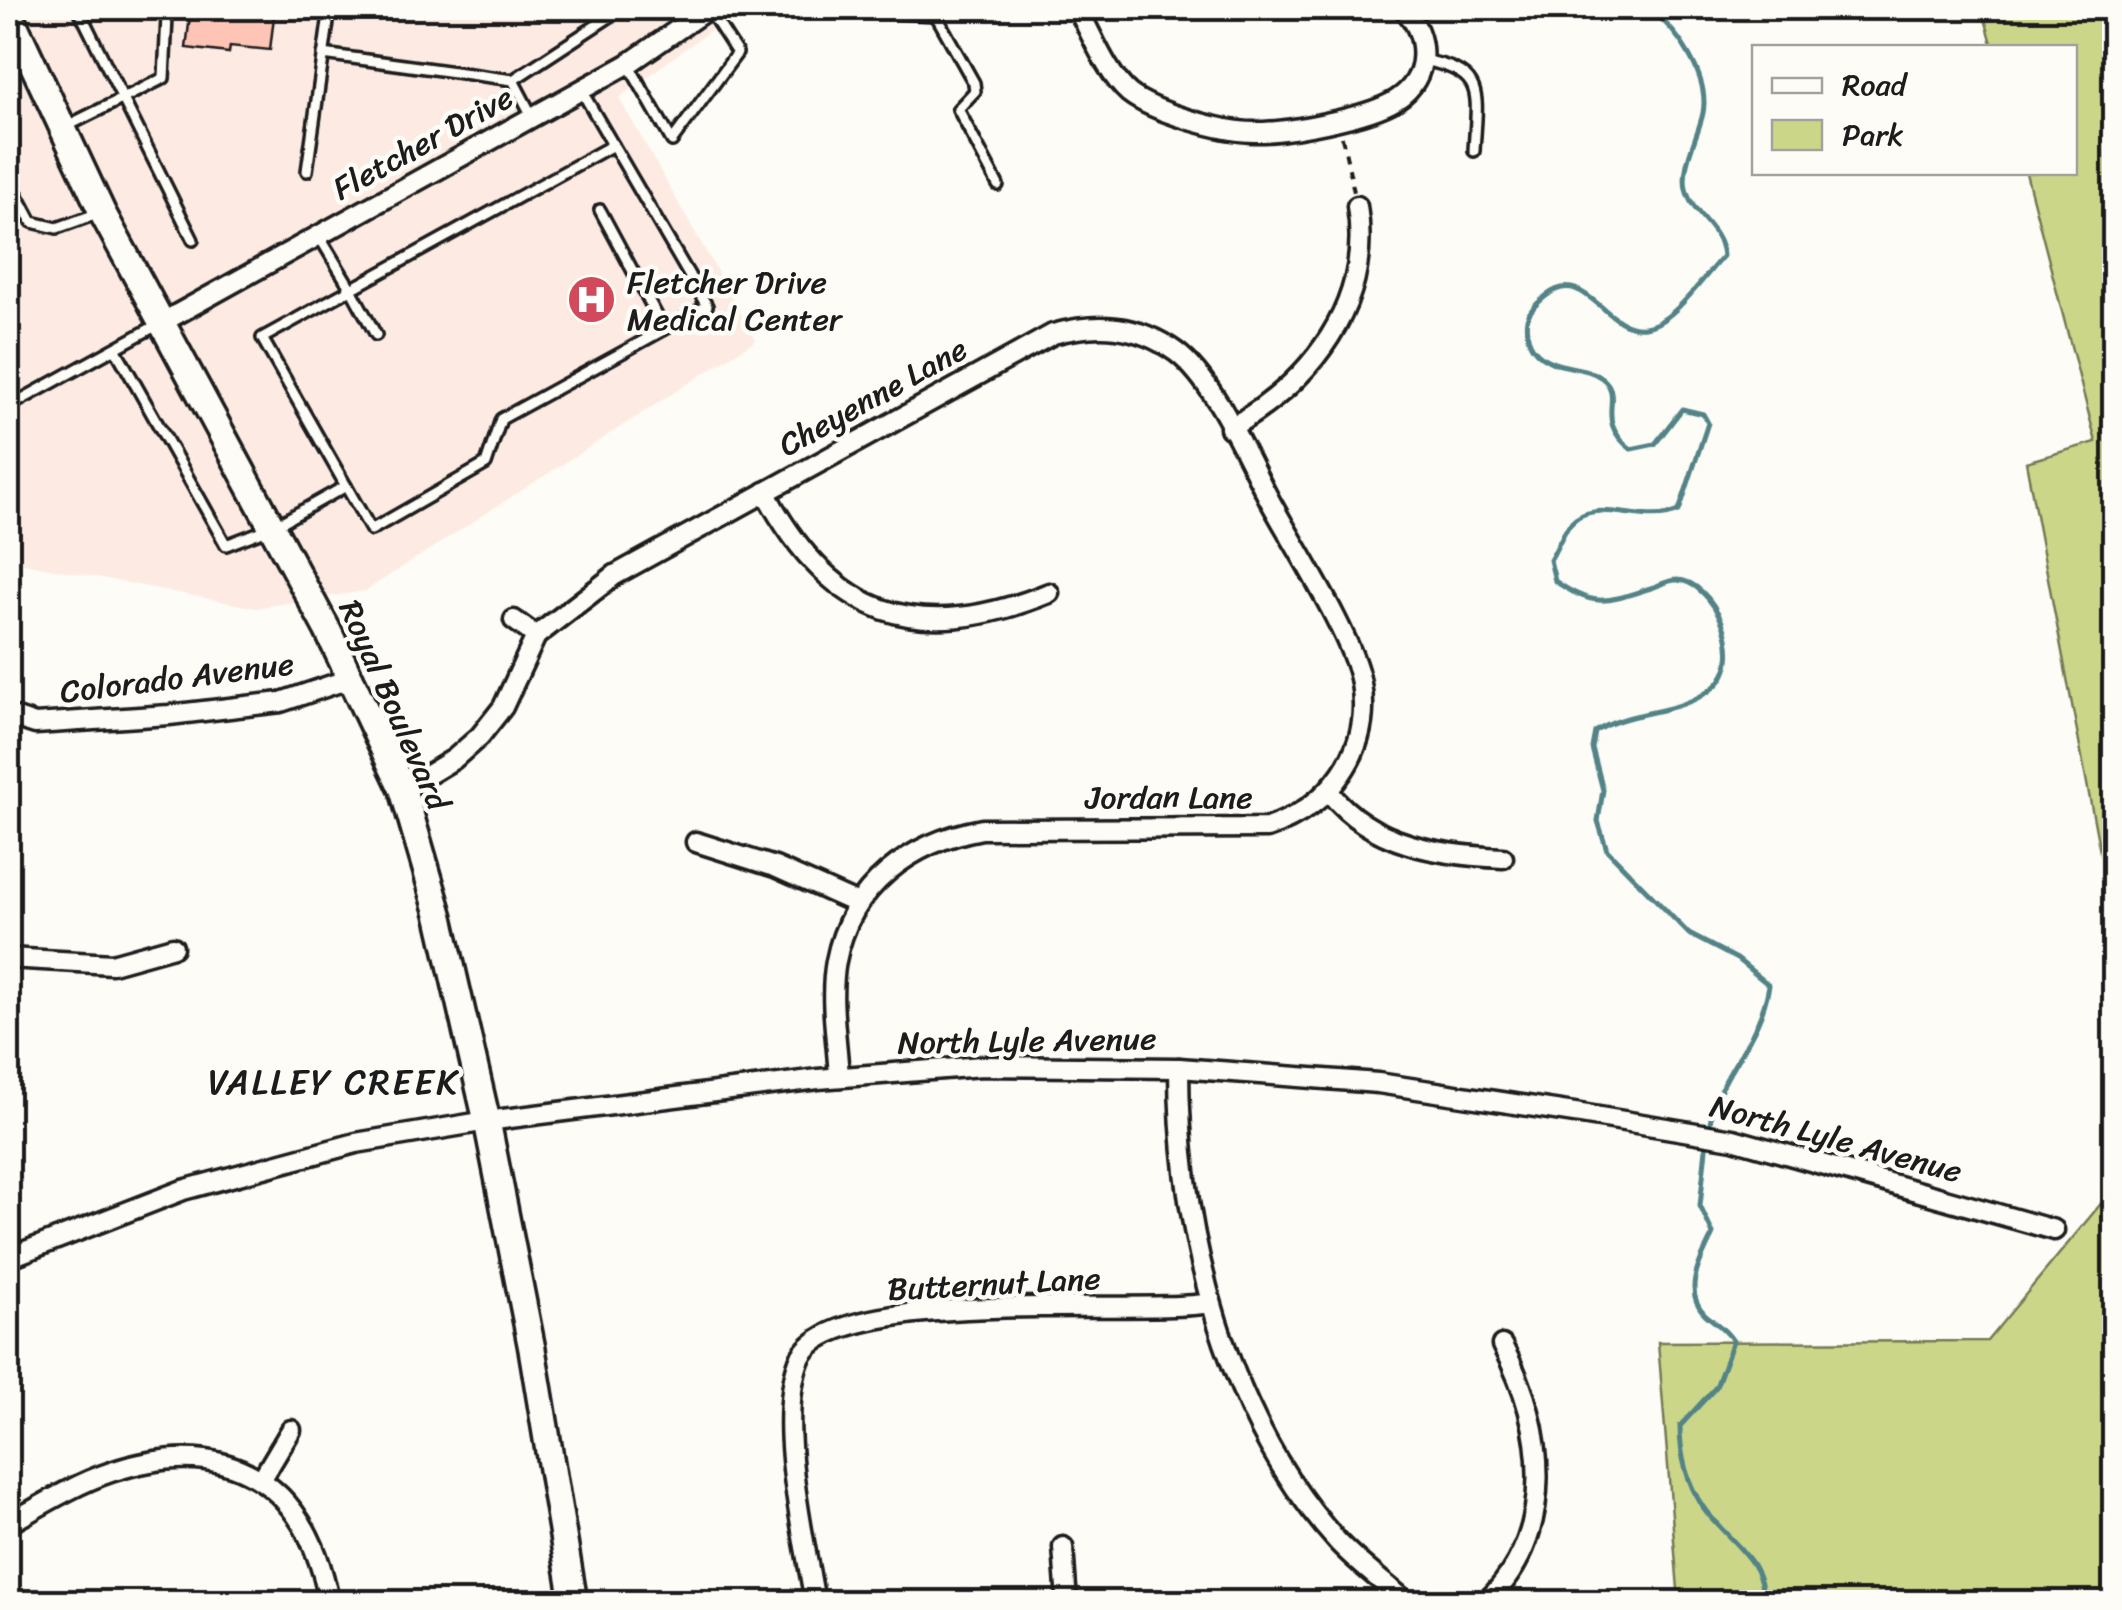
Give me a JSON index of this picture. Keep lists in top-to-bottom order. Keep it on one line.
{"streets":{"street":["Fletcher Drive","Cheyenne Lane","Colorado Avenue","Royal Boulevard","Jordan Lane","North Lyle Avenue","Butternut Lane"]},"crossings":[["Fletcher Drive","Royal Boulevard"],["Cheyenne Lane","Royal Boulevard"],["Colorado Avenue","Royal Boulevard"],["Royal Boulevard","North Lyle Avenue"],["Jordan Lane","North Lyle Avenue"]],"districts":["VALLEY CREEK"],"places":{"hospital":["Fletcher Drive Medical Center"]},"legend":["Road","Park"]}
